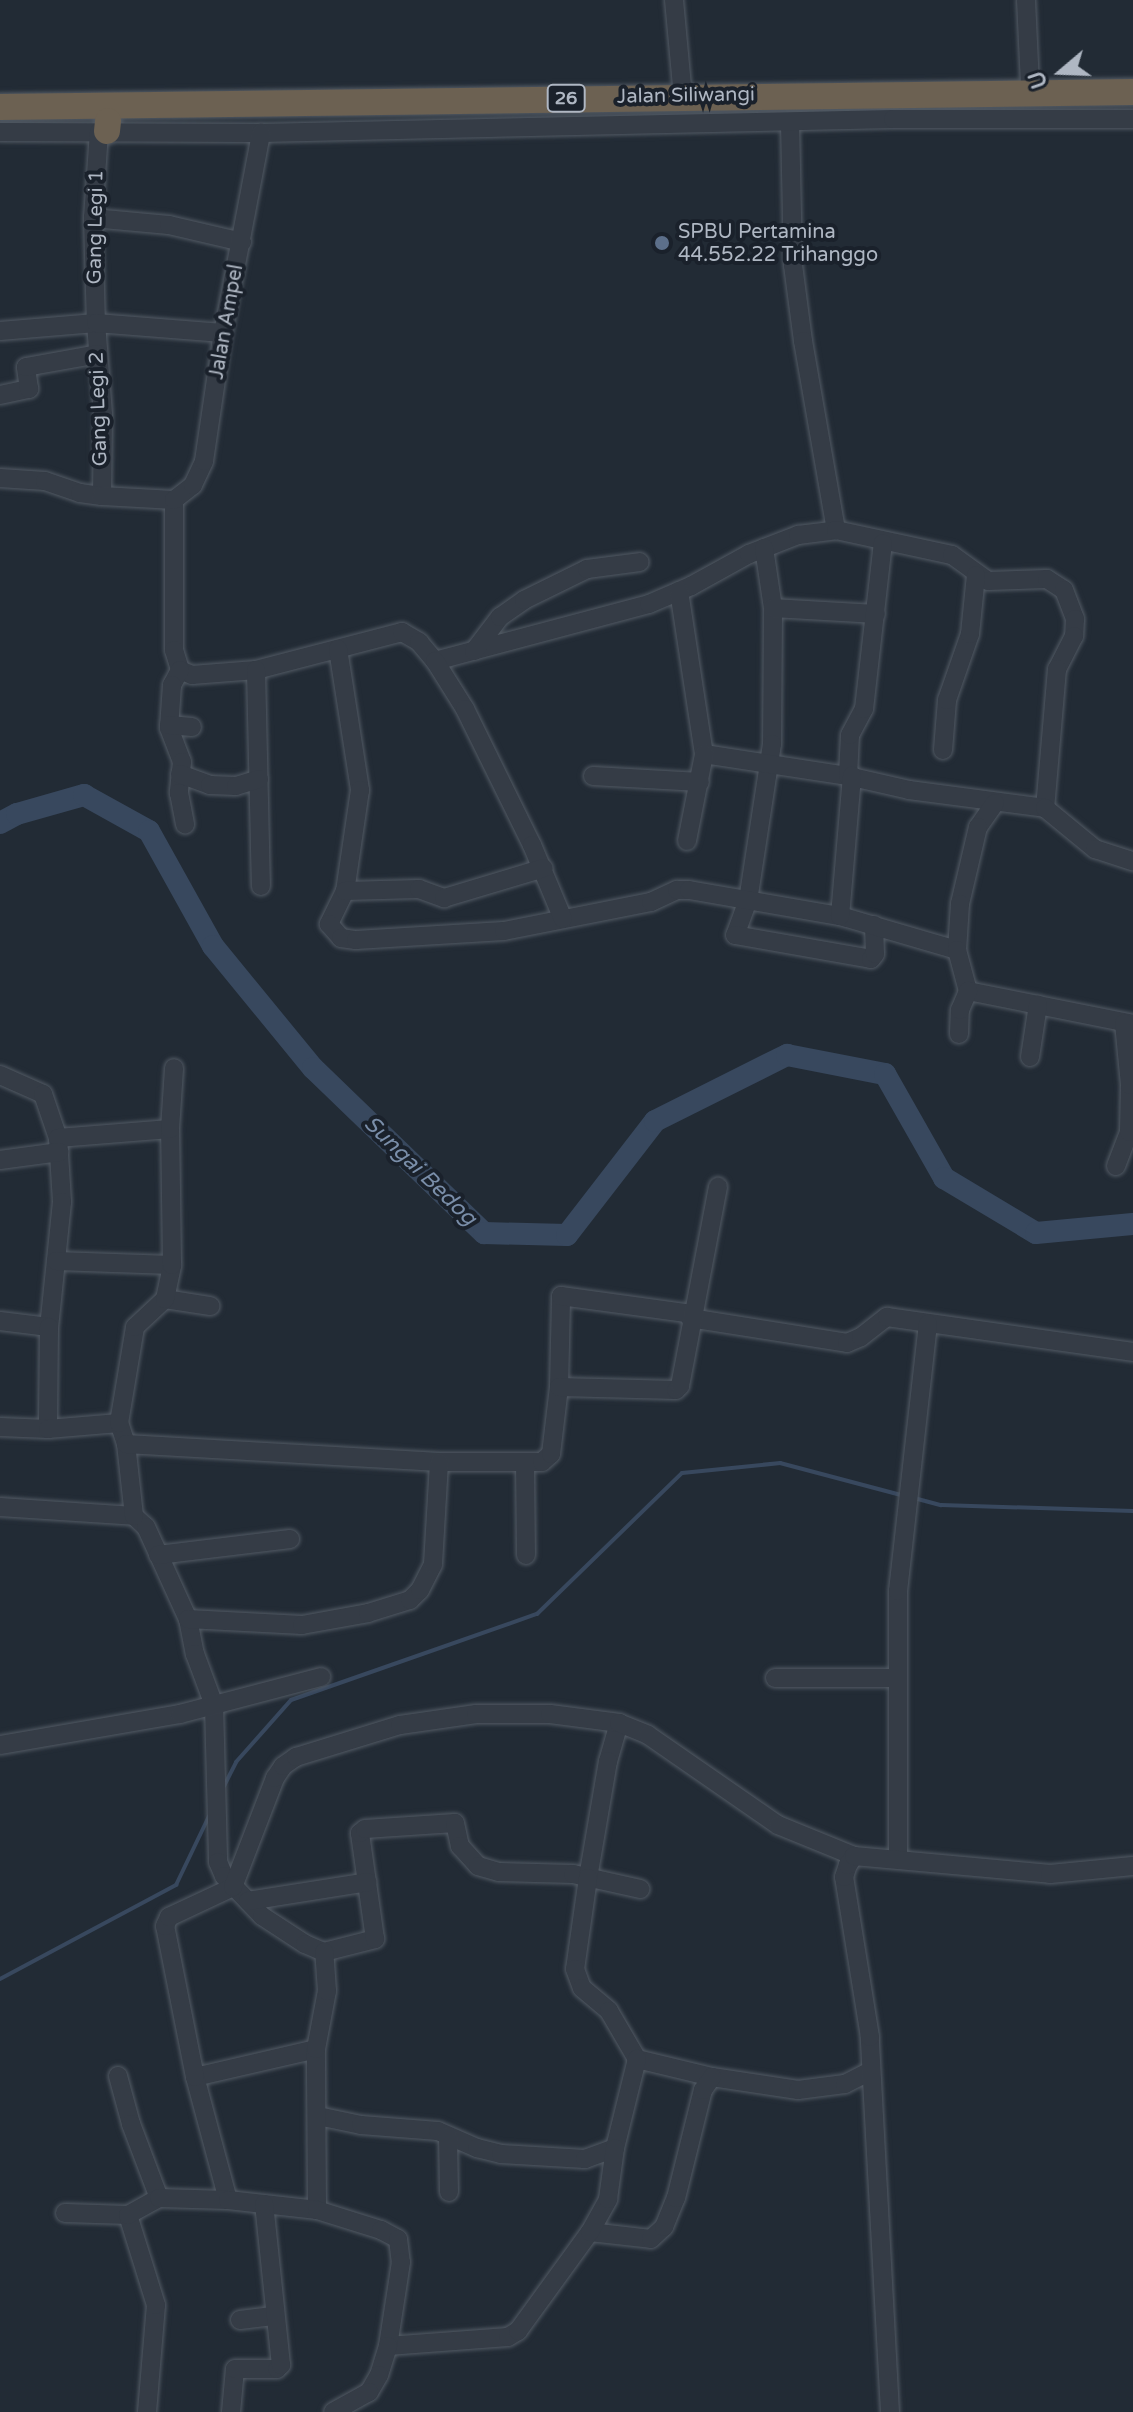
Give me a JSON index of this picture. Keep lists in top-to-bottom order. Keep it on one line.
{"streets":{"highway":["Jalan Siliwangi","26"],"street":["Gang Legi 1","Jalan Ampel","Gang Legi 2"]},"crossings":[["Jalan Siliwangi","Gang Legi 1"],["Gang Legi 1","Gang Legi 2"]],"water":["Sungai Bedog"],"places":["SPBU Pertamina 44.552.22 Trihanggo"],"north":"left"}
